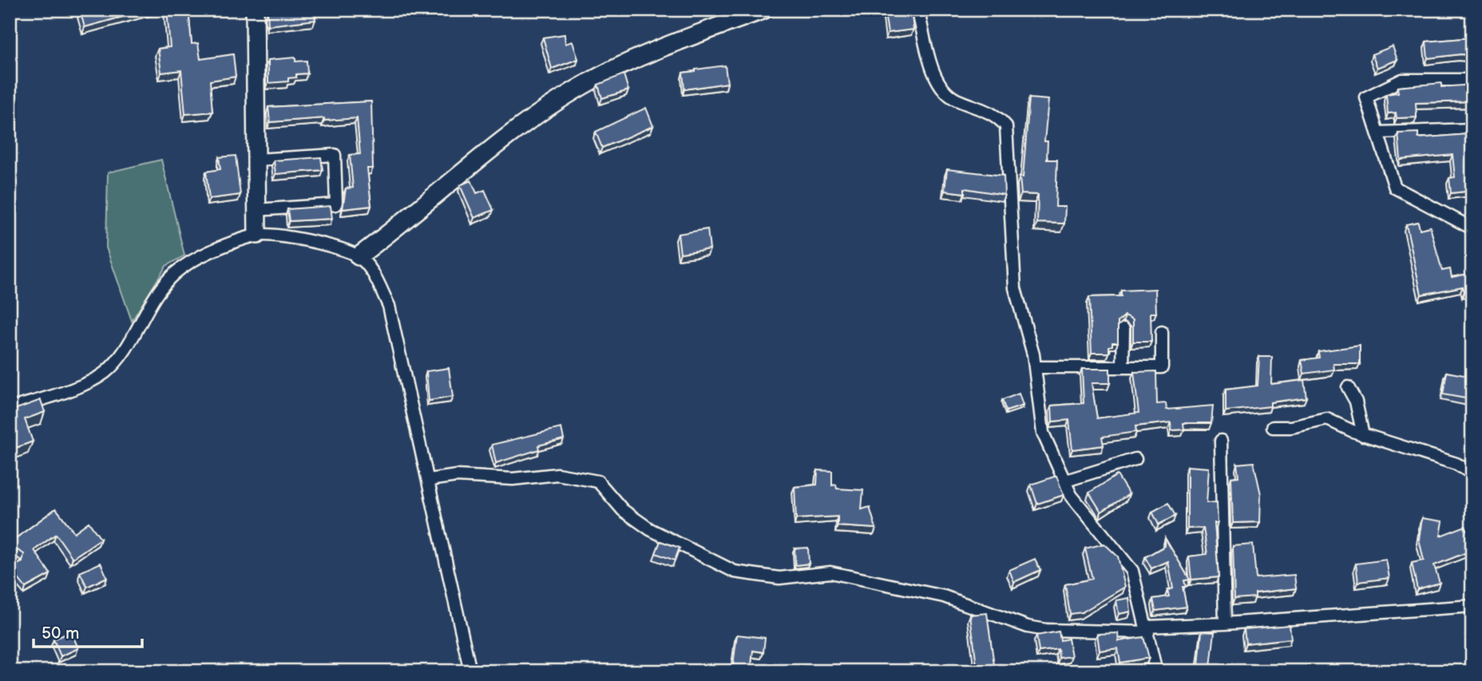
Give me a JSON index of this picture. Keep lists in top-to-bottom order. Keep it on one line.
{"scale_bar":"50 m"}
